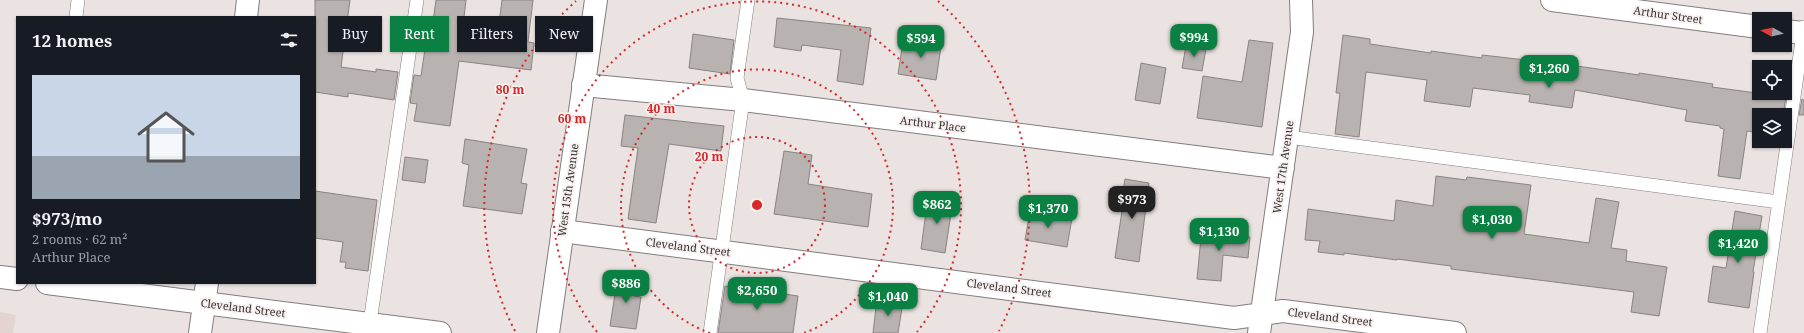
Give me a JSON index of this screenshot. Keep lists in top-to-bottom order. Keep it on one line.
{"streets":{"street":["Arthur Street","Arthur Place","West 17th Avenue","West 15th Avenue","Cleveland Street"]},"crossings":[["Arthur Place","West 17th Avenue"],["Arthur Place","West 15th Avenue"],["West 17th Avenue","Cleveland Street"],["West 15th Avenue","Cleveland Street"]],"north":"left","page":{"chip":["Buy","Rent","Filters","New"],"heading":"12 homes","price":["$994","$594","$1,260","$973","$862","$1,370","$1,030","$1,130","$1,420","$886","$2,650","$1,040"],"list":[{"name":"$973/mo","note":"2 rooms · 62 m² · Arthur Place"}]},"rings":["80 m","40 m","60 m","20 m"]}
